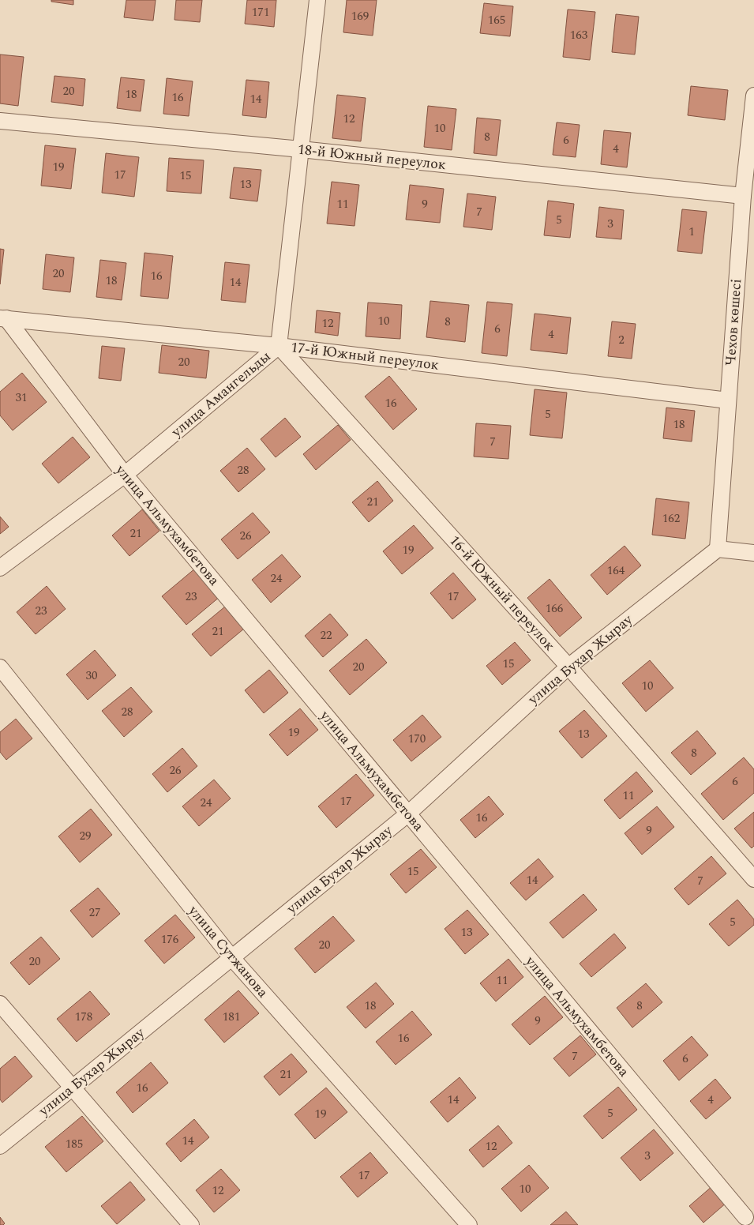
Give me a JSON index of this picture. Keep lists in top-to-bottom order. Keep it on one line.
{"streets":{"street":["18-й Южный переулок","Чехов көшесі","17-й Южный переулок","улица Амангельды","улица Альмухамбетова","16-й Южный переулок","улица Бухар Жырау","улица Сутжанова"]},"crossings":[["18-й Южный переулок","Чехов көшесі"],["18-й Южный переулок","улица Амангельды"],["Чехов көшесі","17-й Южный переулок"],["Чехов көшесі","улица Бухар Жырау"],["17-й Южный переулок","улица Амангельды"],["17-й Южный переулок","улица Альмухамбетова"],["17-й Южный переулок","16-й Южный переулок"],["улица Амангельды","улица Альмухамбетова"],["улица Амангельды","16-й Южный переулок"],["улица Альмухамбетова","улица Бухар Жырау"],["16-й Южный переулок","улица Бухар Жырау"],["улица Бухар Жырау","улица Сутжанова"]],"house_numbers":["171","169","165","163","20","18","16","14","12","10","8","6","4","19","17","15","13","11","9","7","5","3","1","20","16","18","14","10","8","12","6","4","2","20","31","16","5","18","7","28","21","162","21","26","19","164","24","23","17","166","23","21","22","15","20","30","10","28","19","13","170","8","26","6","11","17","24","16","9","29","15","14","7","27","5","13","176","20","20","11","18","8","178","181","9","16","7","6","21","16","14","4","5","19","14","185","12","3","17","10","12"]}
